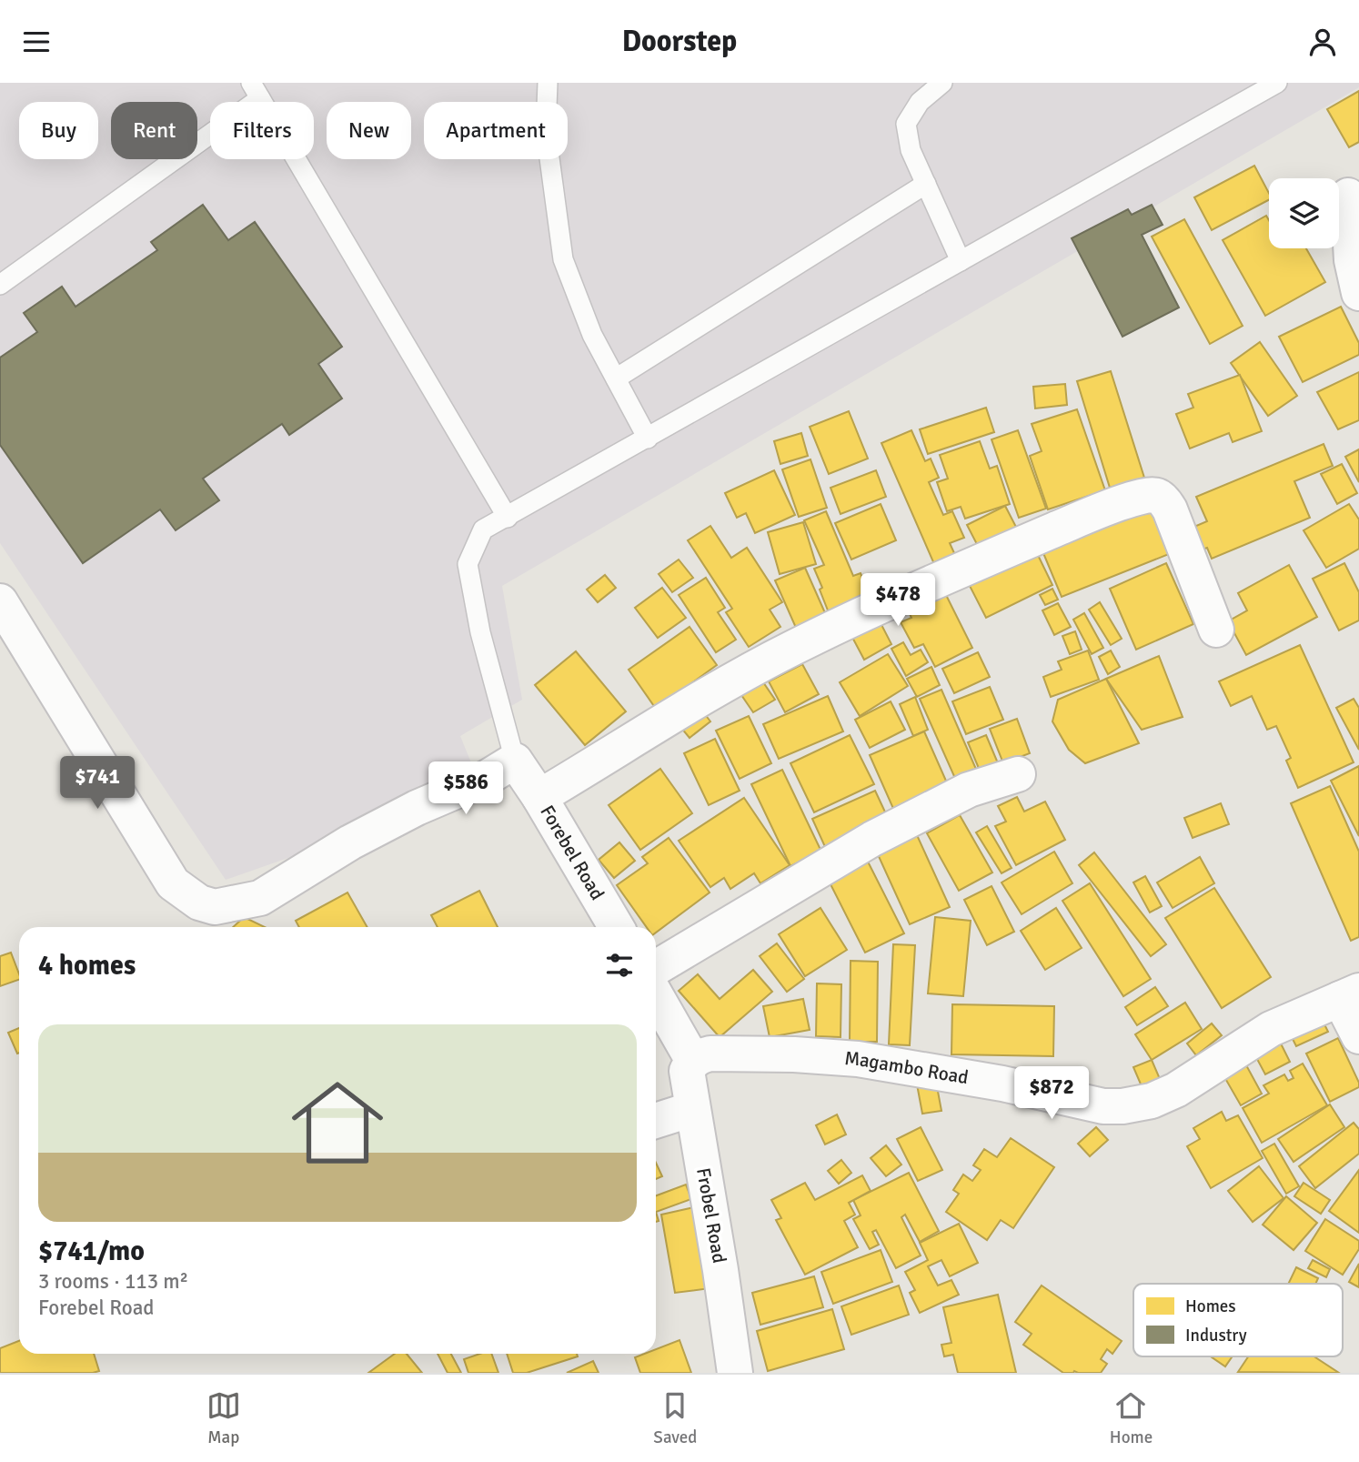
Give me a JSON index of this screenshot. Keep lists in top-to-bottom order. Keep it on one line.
{"streets":{"street":["Forebel Road","Magambo Road","Frobel Road"]},"crossings":[["Magambo Road","Frobel Road"]],"legend":["Homes","Industry"],"page":{"header":"Doorstep","chip":["Buy","Rent","Filters","New","Apartment"],"price":["$478","$741","$586","$872"],"heading":"4 homes","list":[{"name":"$741/mo","note":"3 rooms · 113 m² · Forebel Road"}],"tabs":["Map","Saved","Home"]}}
